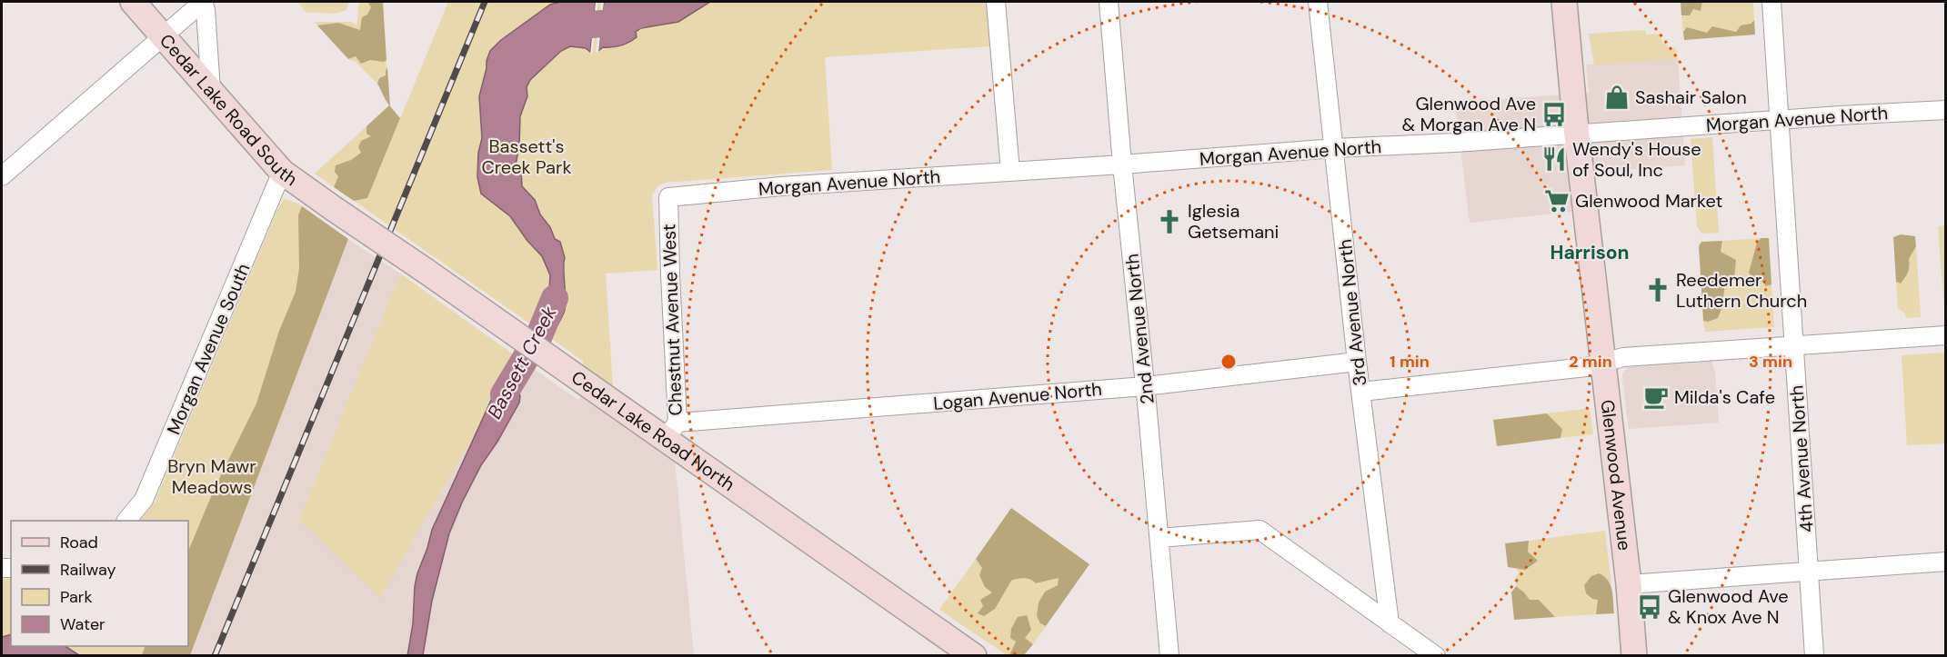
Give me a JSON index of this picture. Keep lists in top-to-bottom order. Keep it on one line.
{"streets":{"street":["Cedar Lake Road South","Morgan Avenue North","3rd Avenue North","Chestnut Avenue West","2nd Avenue North","Morgan Avenue South","Logan Avenue North","Cedar Lake Road North","4th Avenue North","Glenwood Avenue"]},"crossings":[["Cedar Lake Road South","Morgan Avenue South"],["Cedar Lake Road South","Cedar Lake Road North"],["Morgan Avenue North","3rd Avenue North"],["Morgan Avenue North","Chestnut Avenue West"],["Morgan Avenue North","2nd Avenue North"],["Morgan Avenue North","4th Avenue North"],["Morgan Avenue North","Glenwood Avenue"],["3rd Avenue North","Logan Avenue North"],["Chestnut Avenue West","Logan Avenue North"],["Chestnut Avenue West","Cedar Lake Road North"],["2nd Avenue North","Logan Avenue North"],["Logan Avenue North","Cedar Lake Road North"]],"districts":["Harrison"],"water":["Bassett Creek"],"parks":["Bassett's Creek Park","Bryn Mawr Meadows"],"places":{"shop":["Sashair Salon"],"bus stop":["Glenwood Ave & Morgan Ave N","Glenwood Ave & Knox Ave N"],"restaurant":["Wendy's House of Soul, Inc"],"supermarket":["Glenwood Market"],"church":["Iglesia Getsemani","Reedemer Luthern Church"],"cafe":["Milda's Cafe"]},"legend":["Road","Railway","Park","Water"],"rings":["1 min","2 min","3 min"]}
